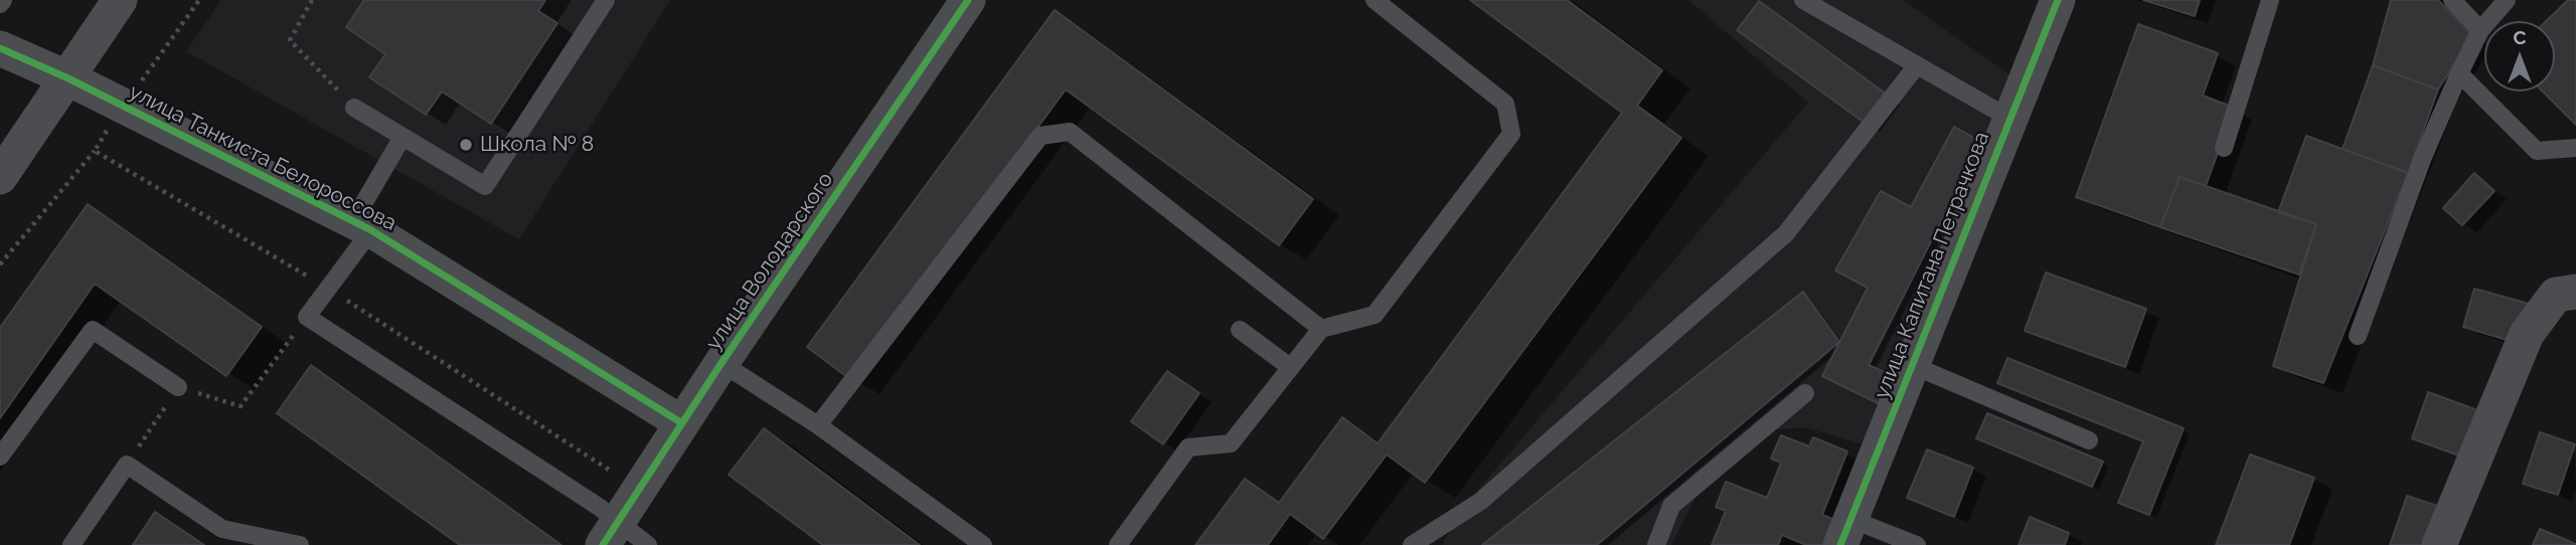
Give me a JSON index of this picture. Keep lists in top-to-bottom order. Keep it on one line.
{"streets":{"street":["улица Танкиста Белороссова","улица Володарского","улица Капитана Петрачкова"]},"crossings":[["улица Танкиста Белороссова","улица Володарского"]],"places":["Школа № 8"],"north":"top"}
